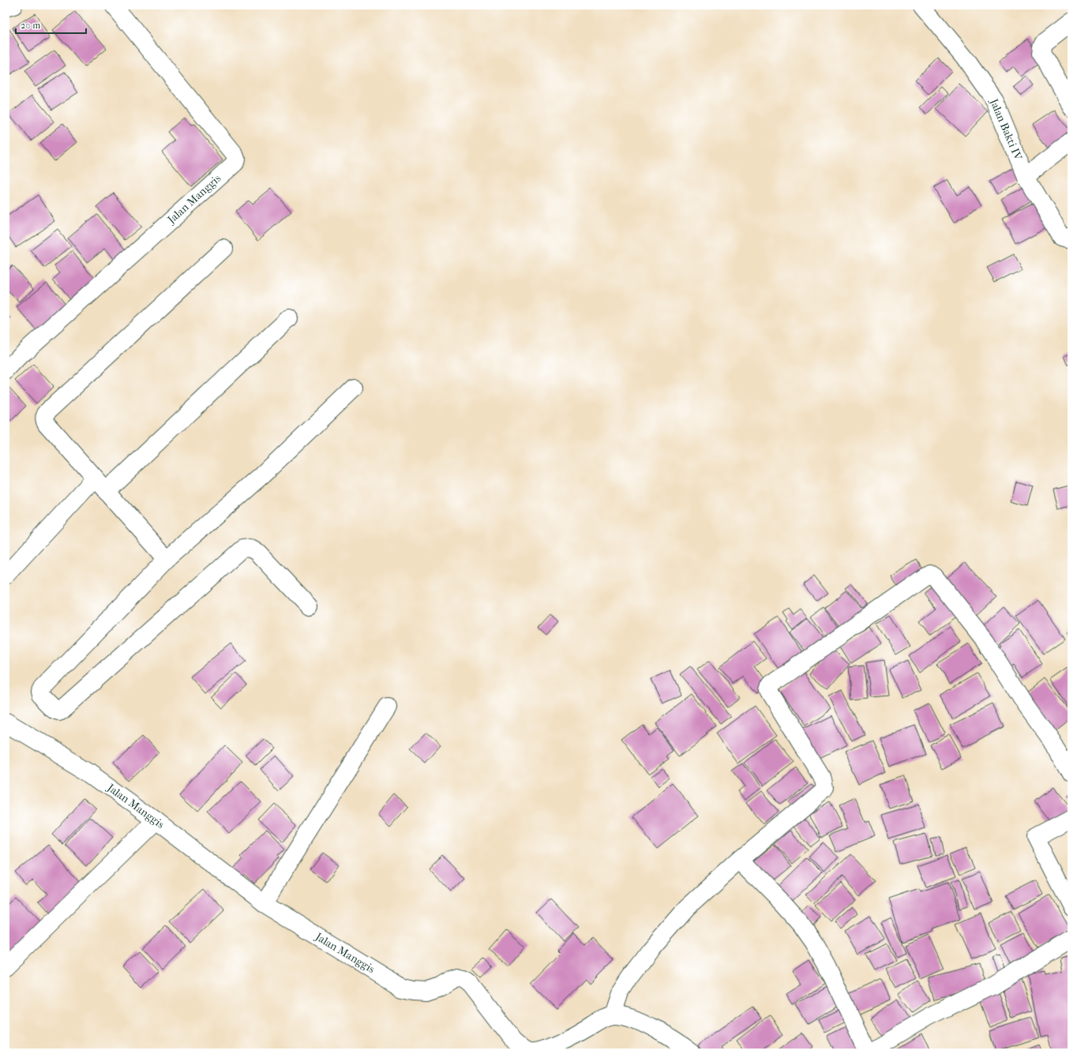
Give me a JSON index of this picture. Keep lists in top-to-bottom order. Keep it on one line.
{"streets":{"street":["Jalan Bakti IV","Jalan Manggis"]},"scale_bar":"20 m"}
